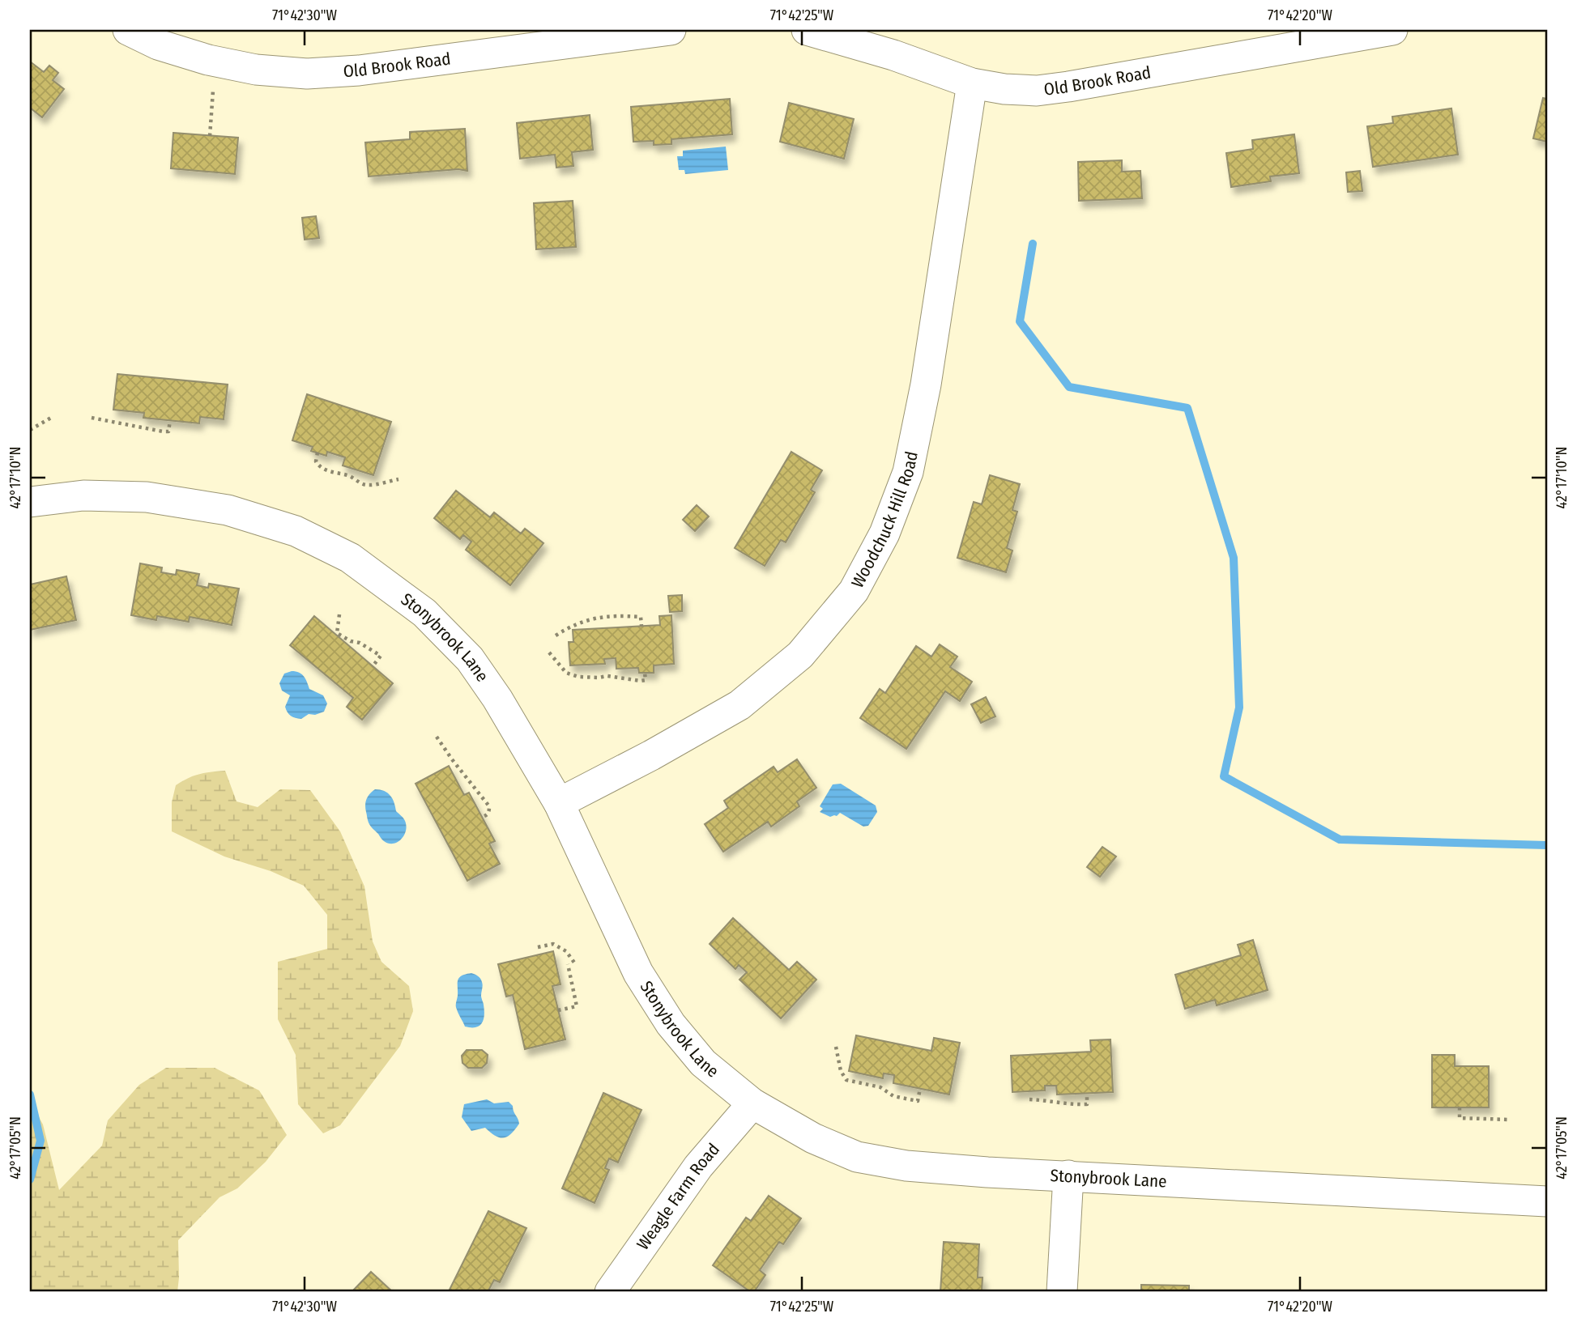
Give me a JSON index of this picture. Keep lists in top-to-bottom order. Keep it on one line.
{"streets":{"street":["Old Brook Road","Woodchuck Hill Road","Stonybrook Lane","Weagle Farm Road"]},"crossings":[["Old Brook Road","Woodchuck Hill Road"],["Woodchuck Hill Road","Stonybrook Lane"],["Stonybrook Lane","Weagle Farm Road"]],"coordinates":["71°42'30\"W","71°42'25\"W","71°42'20\"W","42°17'10\"N","42°17'05\"N"]}
